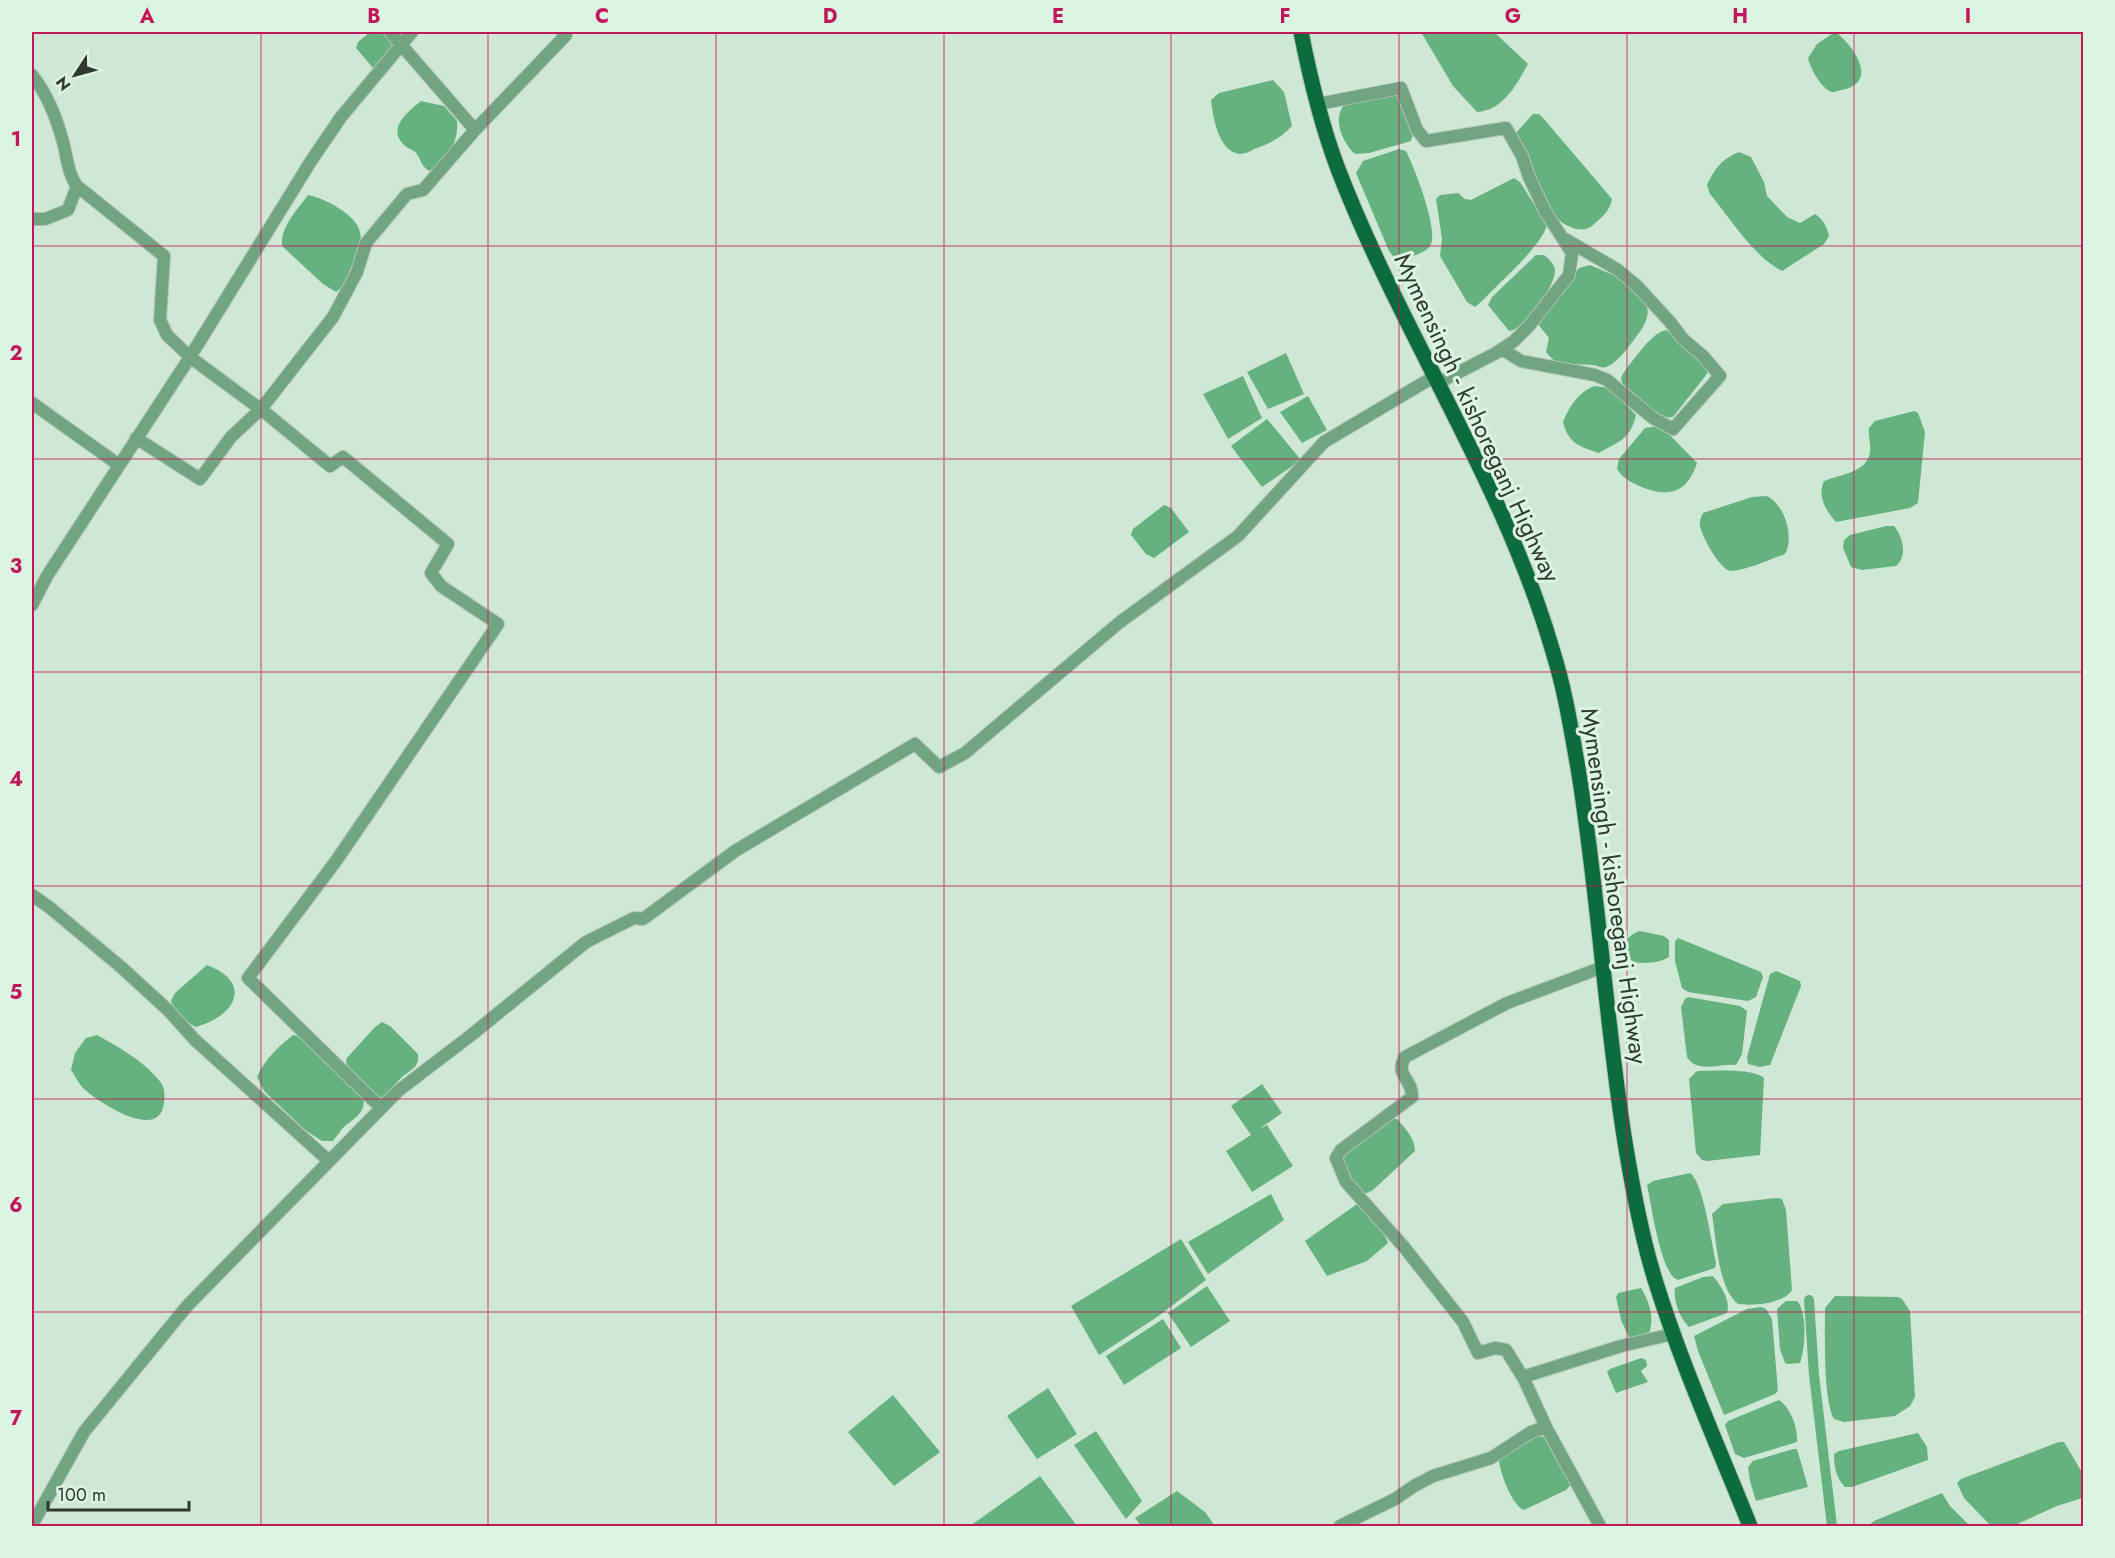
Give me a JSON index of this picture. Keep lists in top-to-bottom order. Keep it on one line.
{"streets":{"main road":["Mymensingh - kishoreganj Highway"]},"scale_bar":"100 m","north":"bottom left","grid":{"columns":["A","B","C","D","E","F","G","H","I"],"rows":["1","2","3","4","5","6","7"]}}
